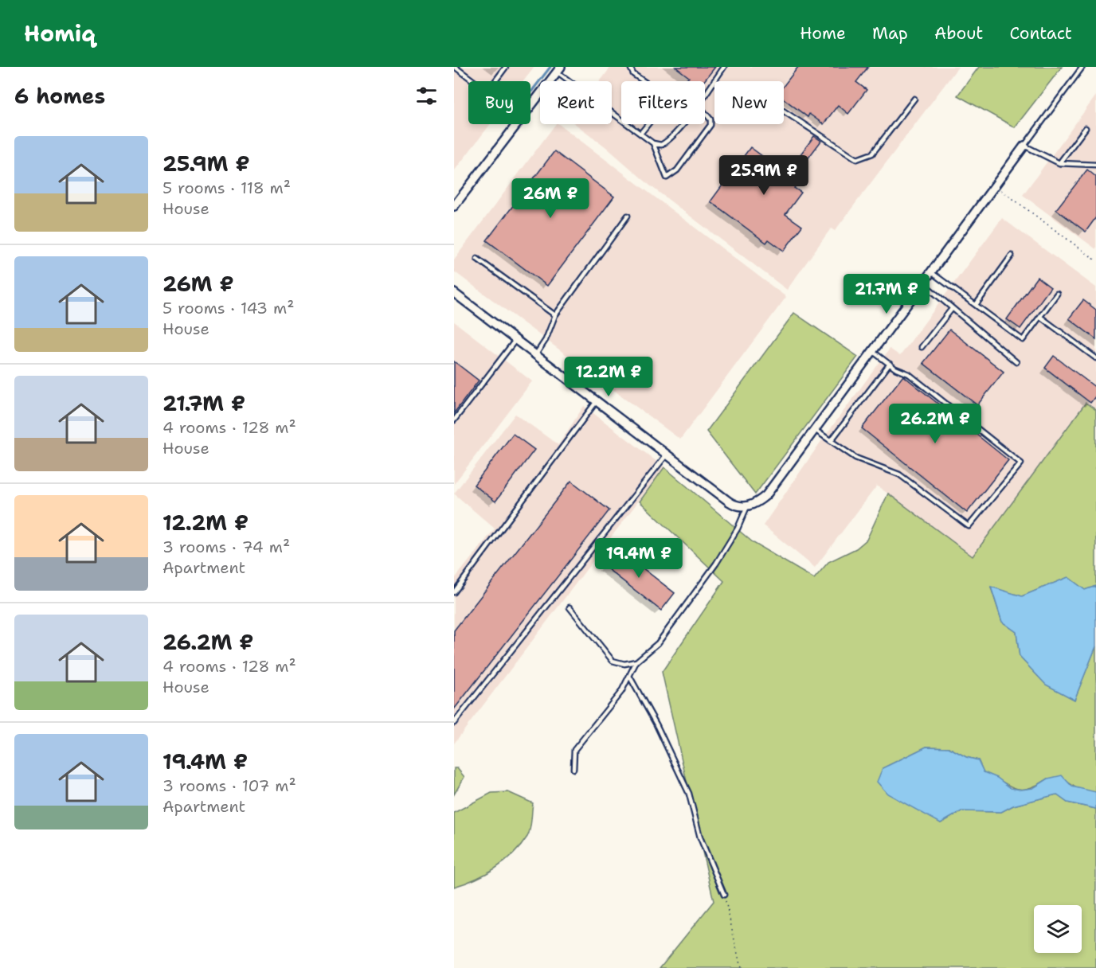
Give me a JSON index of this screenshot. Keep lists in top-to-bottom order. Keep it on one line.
{"page":{"header":"Homiq","nav":["Home","Map","About","Contact"],"heading":"6 homes","chip":["Buy","Rent","Filters","New"],"list":[{"name":"25.9M ₽","note":"5 rooms · 118 m² · House"},{"name":"26M ₽","note":"5 rooms · 143 m² · House"},{"name":"21.7M ₽","note":"4 rooms · 128 m² · House"},{"name":"12.2M ₽","note":"3 rooms · 74 m² · Apartment"},{"name":"26.2M ₽","note":"4 rooms · 128 m² · House"},{"name":"19.4M ₽","note":"3 rooms · 107 m² · Apartment"}],"price":["25.9M ₽","26M ₽","21.7M ₽","12.2M ₽","26.2M ₽","19.4M ₽"]}}
